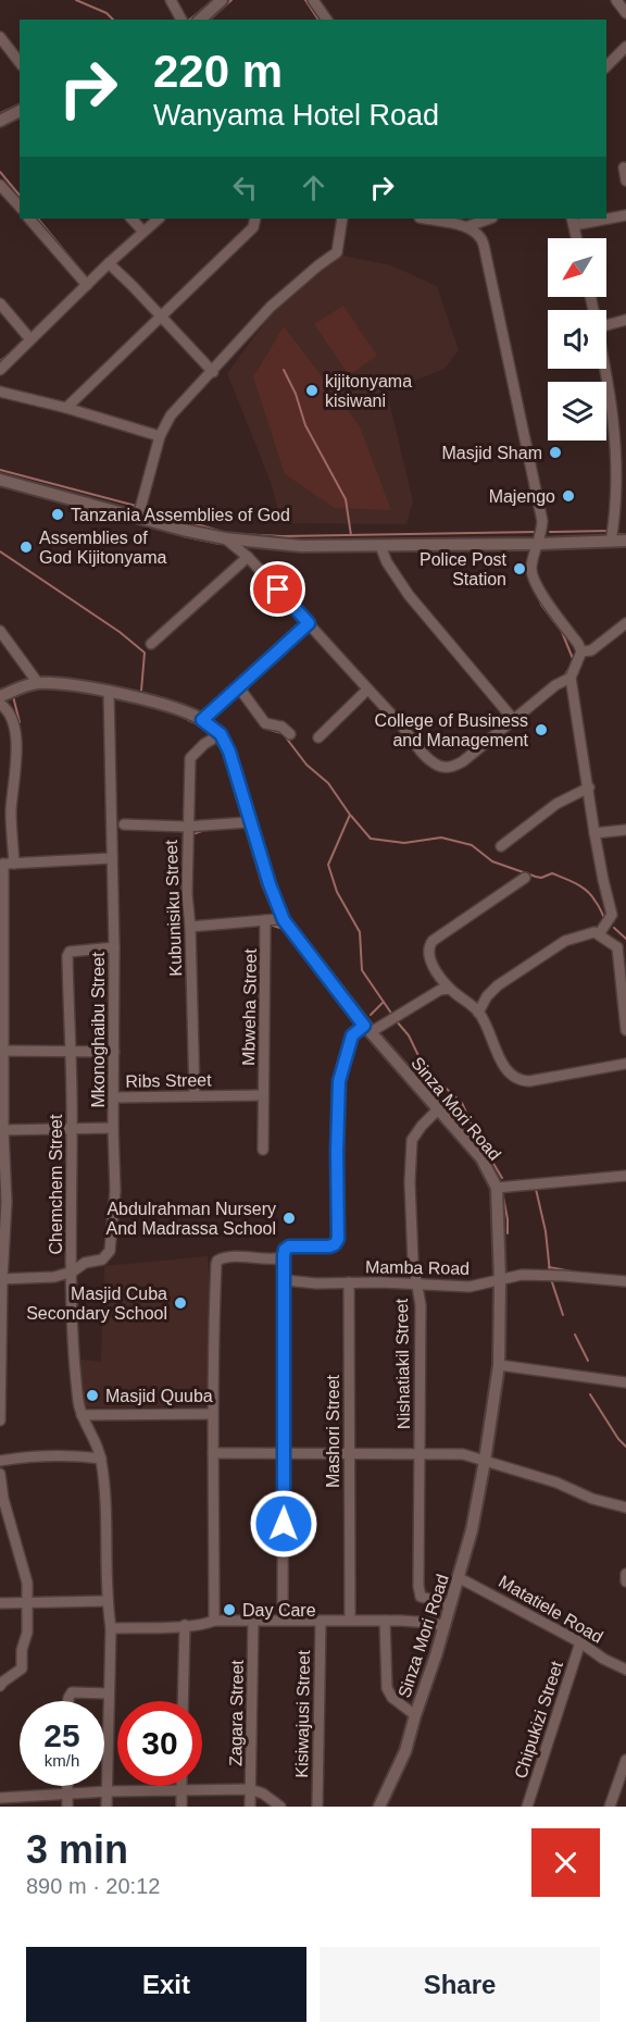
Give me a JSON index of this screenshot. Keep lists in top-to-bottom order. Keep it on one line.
{"streets":{"street":["Kubunisiku Street","Mbweha Street","Mkonoghaibu Street","Ribs Street","Sinza Mori Road","Chemchem Street","Mamba Road","Nishatiakil Street","Mashori Street","Matatiele Road","Zagara Street","Kisiwajusi Street","Chipukizi Street"]},"crossings":[["Kubunisiku Street","Ribs Street"],["Kubunisiku Street","Sinza Mori Road"],["Mbweha Street","Ribs Street"],["Mkonoghaibu Street","Ribs Street"],["Mkonoghaibu Street","Sinza Mori Road"],["Mkonoghaibu Street","Chemchem Street"],["Sinza Mori Road","Mamba Road"],["Sinza Mori Road","Nishatiakil Street"],["Sinza Mori Road","Matatiele Road"],["Mamba Road","Nishatiakil Street"],["Mamba Road","Mashori Street"],["Matatiele Road","Chipukizi Street"]],"places":["kijitonyama kisiwani","Masjid Sham","Majengo","Tanzania Assemblies of God","Assemblies of God Kijitonyama","Police Post Station","College of Business and Management","Abdulrahman Nursery And Madrassa School","Masjid Cuba Secondary School","Masjid Quuba","Day Care"],"north":"bottom left","page":{"turn":["220 m","Wanyama Hotel Road"],"speed":"25 km/h","limit":"30","heading":["3 min","890 m · 20:12"],"buttons":["Exit","Share"]}}
